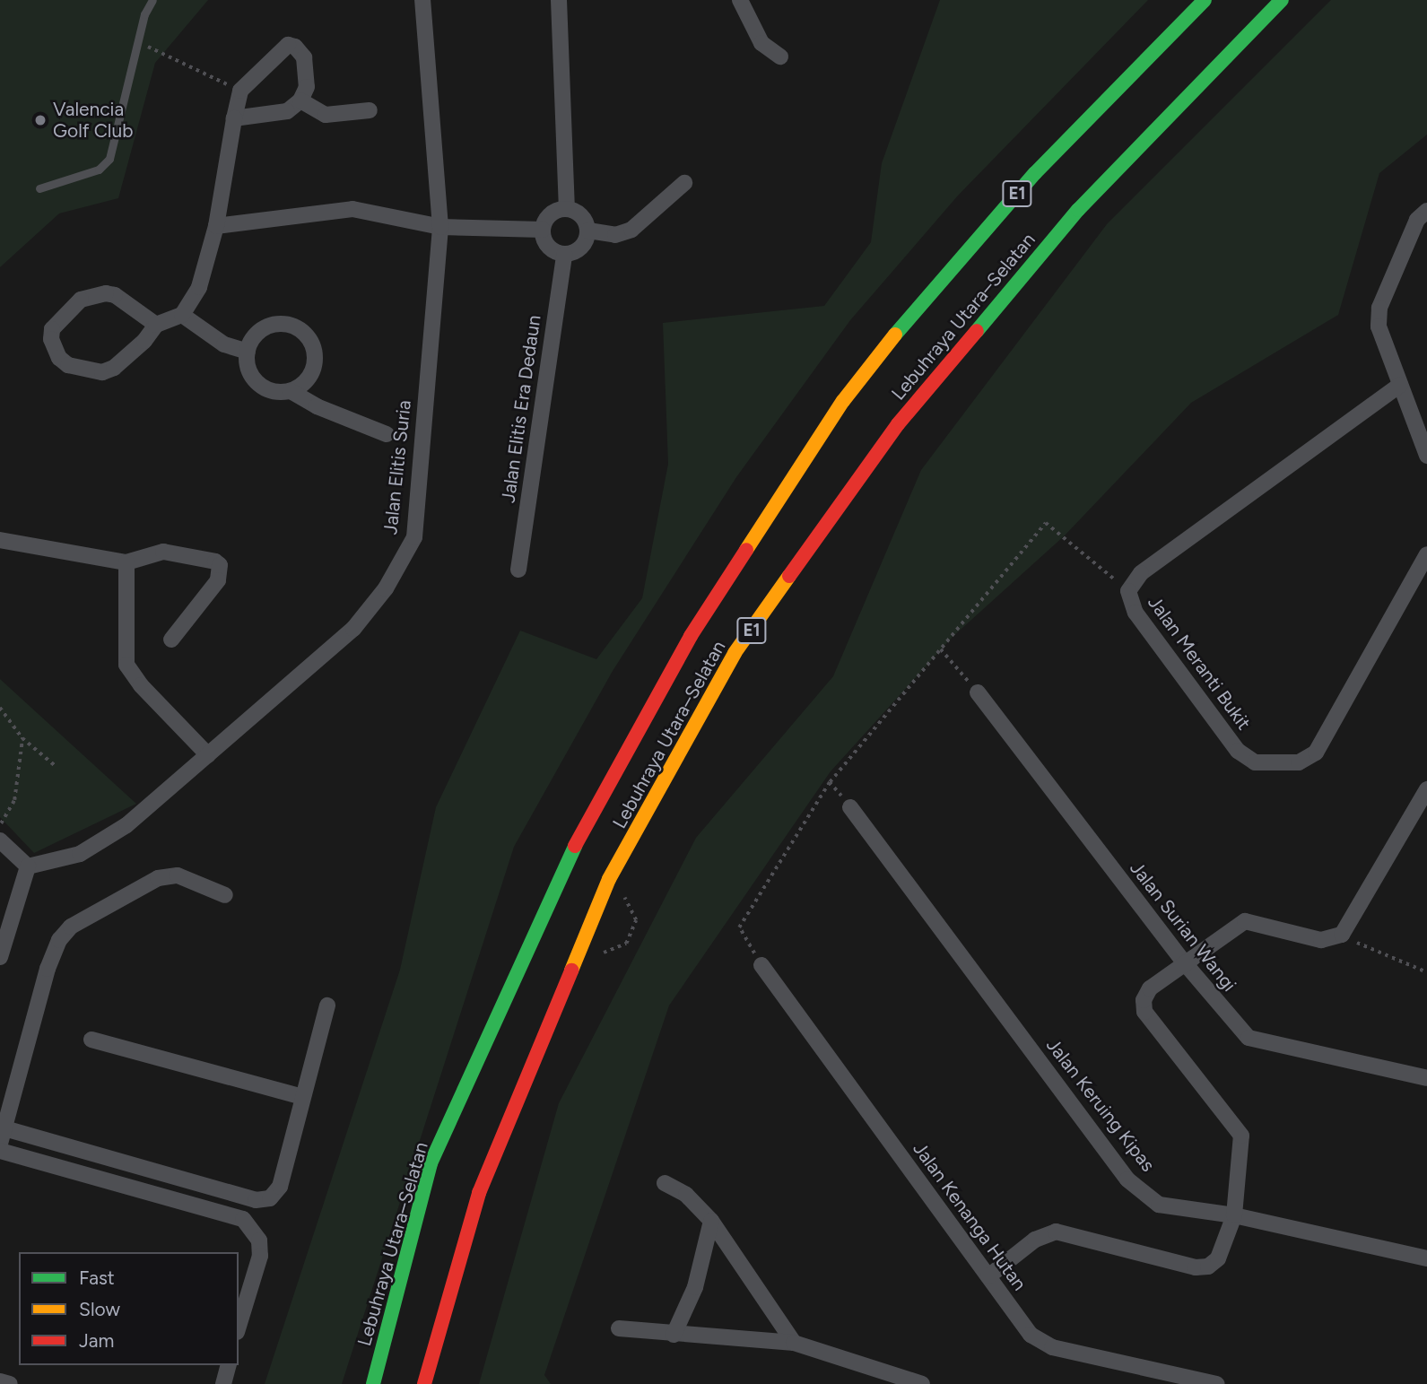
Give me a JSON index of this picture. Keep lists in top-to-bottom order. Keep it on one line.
{"streets":{"highway":["E1","Lebuhraya Utara–Selatan"],"street":["Jalan Elitis Era Dedaun","Jalan Elitis Suria","Jalan Meranti Bukit","Jalan Surian Wangi","Jalan Keruing Kipas","Jalan Kenanga Hutan"]},"places":["Valencia Golf Club"],"legend":["Fast","Slow","Jam"]}
